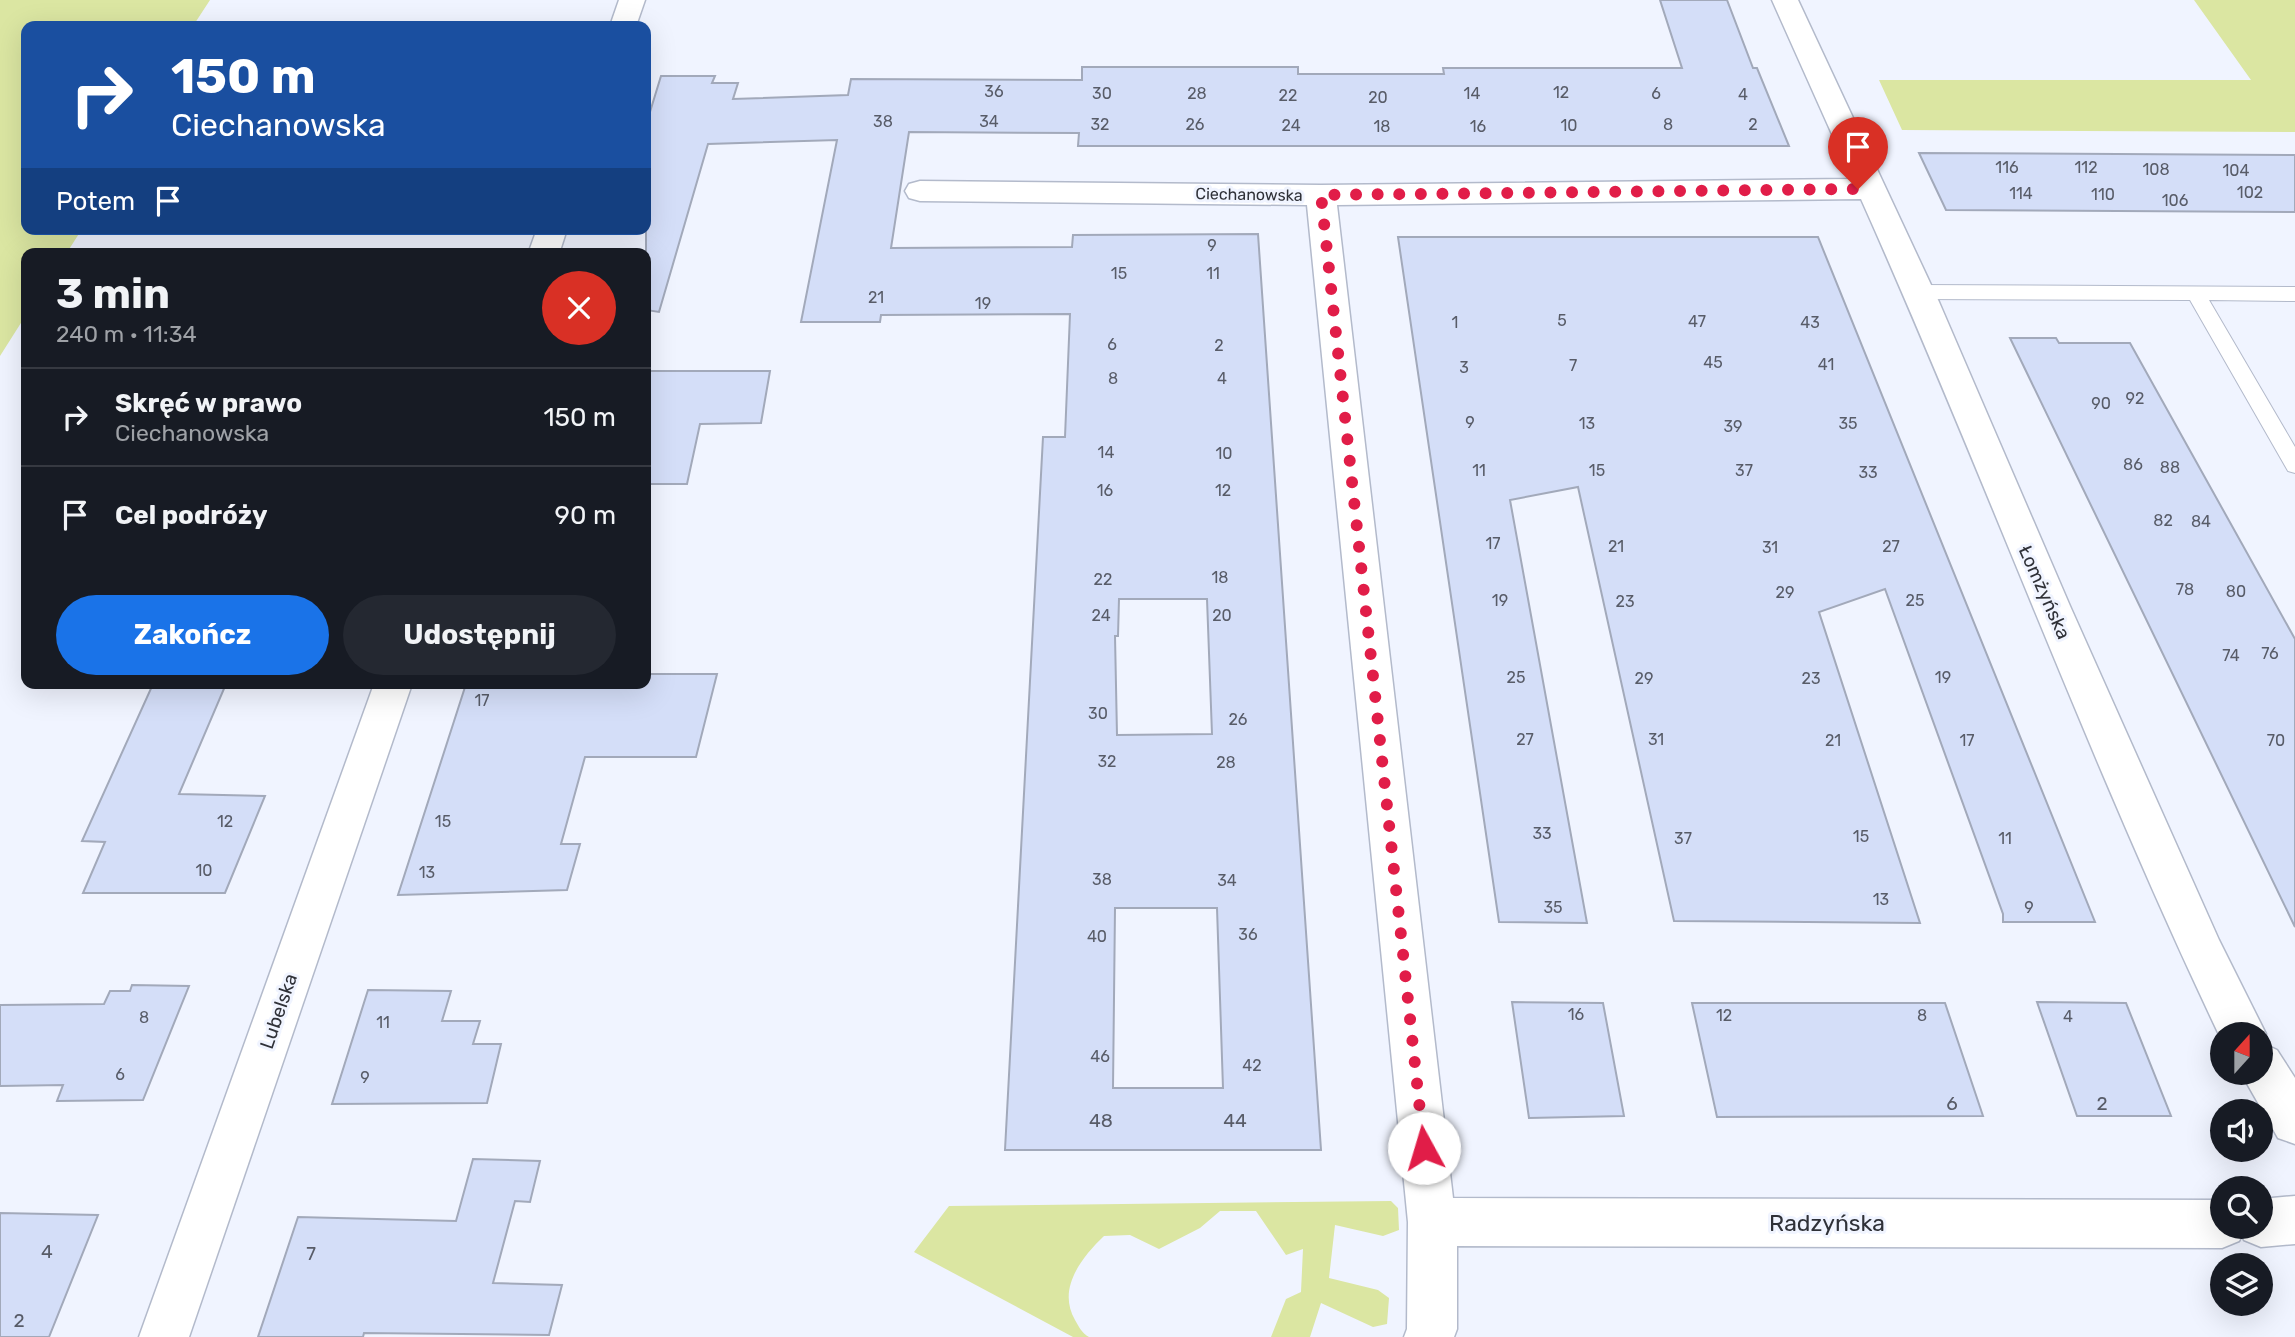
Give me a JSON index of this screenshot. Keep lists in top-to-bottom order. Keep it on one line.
{"streets":{"street":["Ciechanowska","Łomżyńska","Lubelska","Radzyńska"]},"crossings":[["Ciechanowska","Łomżyńska"]],"house_numbers":["36","12","30","28","14","6","4","22","20","38","34","32","26","8","2","24","10","18","16","116","112","108","104","102","114","110","106","9","15","11","21","19","5","47","1","43","6","2","45","41","7","3","8","4","92","90","9","13","35","39","14","10","86","88","11","15","37","33","16","12","82","84","17","21","27","31","18","22","78","80","29","19","25","23","24","20","76","74","25","19","29","23","17","30","26","27","31","21","17","70","32","28","12","15","33","15","37","11","10","13","38","34","13","35","9","36","40","16","12","8","4","8","11","46","42","6","9","6","2","48","44","4","7","2"],"north":"top","page":{"turn":["150 m","Ciechanowska"],"then":"Potem","heading":["3 min","240 m · 11:34"],"list":[{"name":"Skręć w prawo","note":"Ciechanowska","value":"150 m"},{"name":"Cel podróży","value":"90 m"}],"buttons":["Zakończ","Udostępnij"]}}
